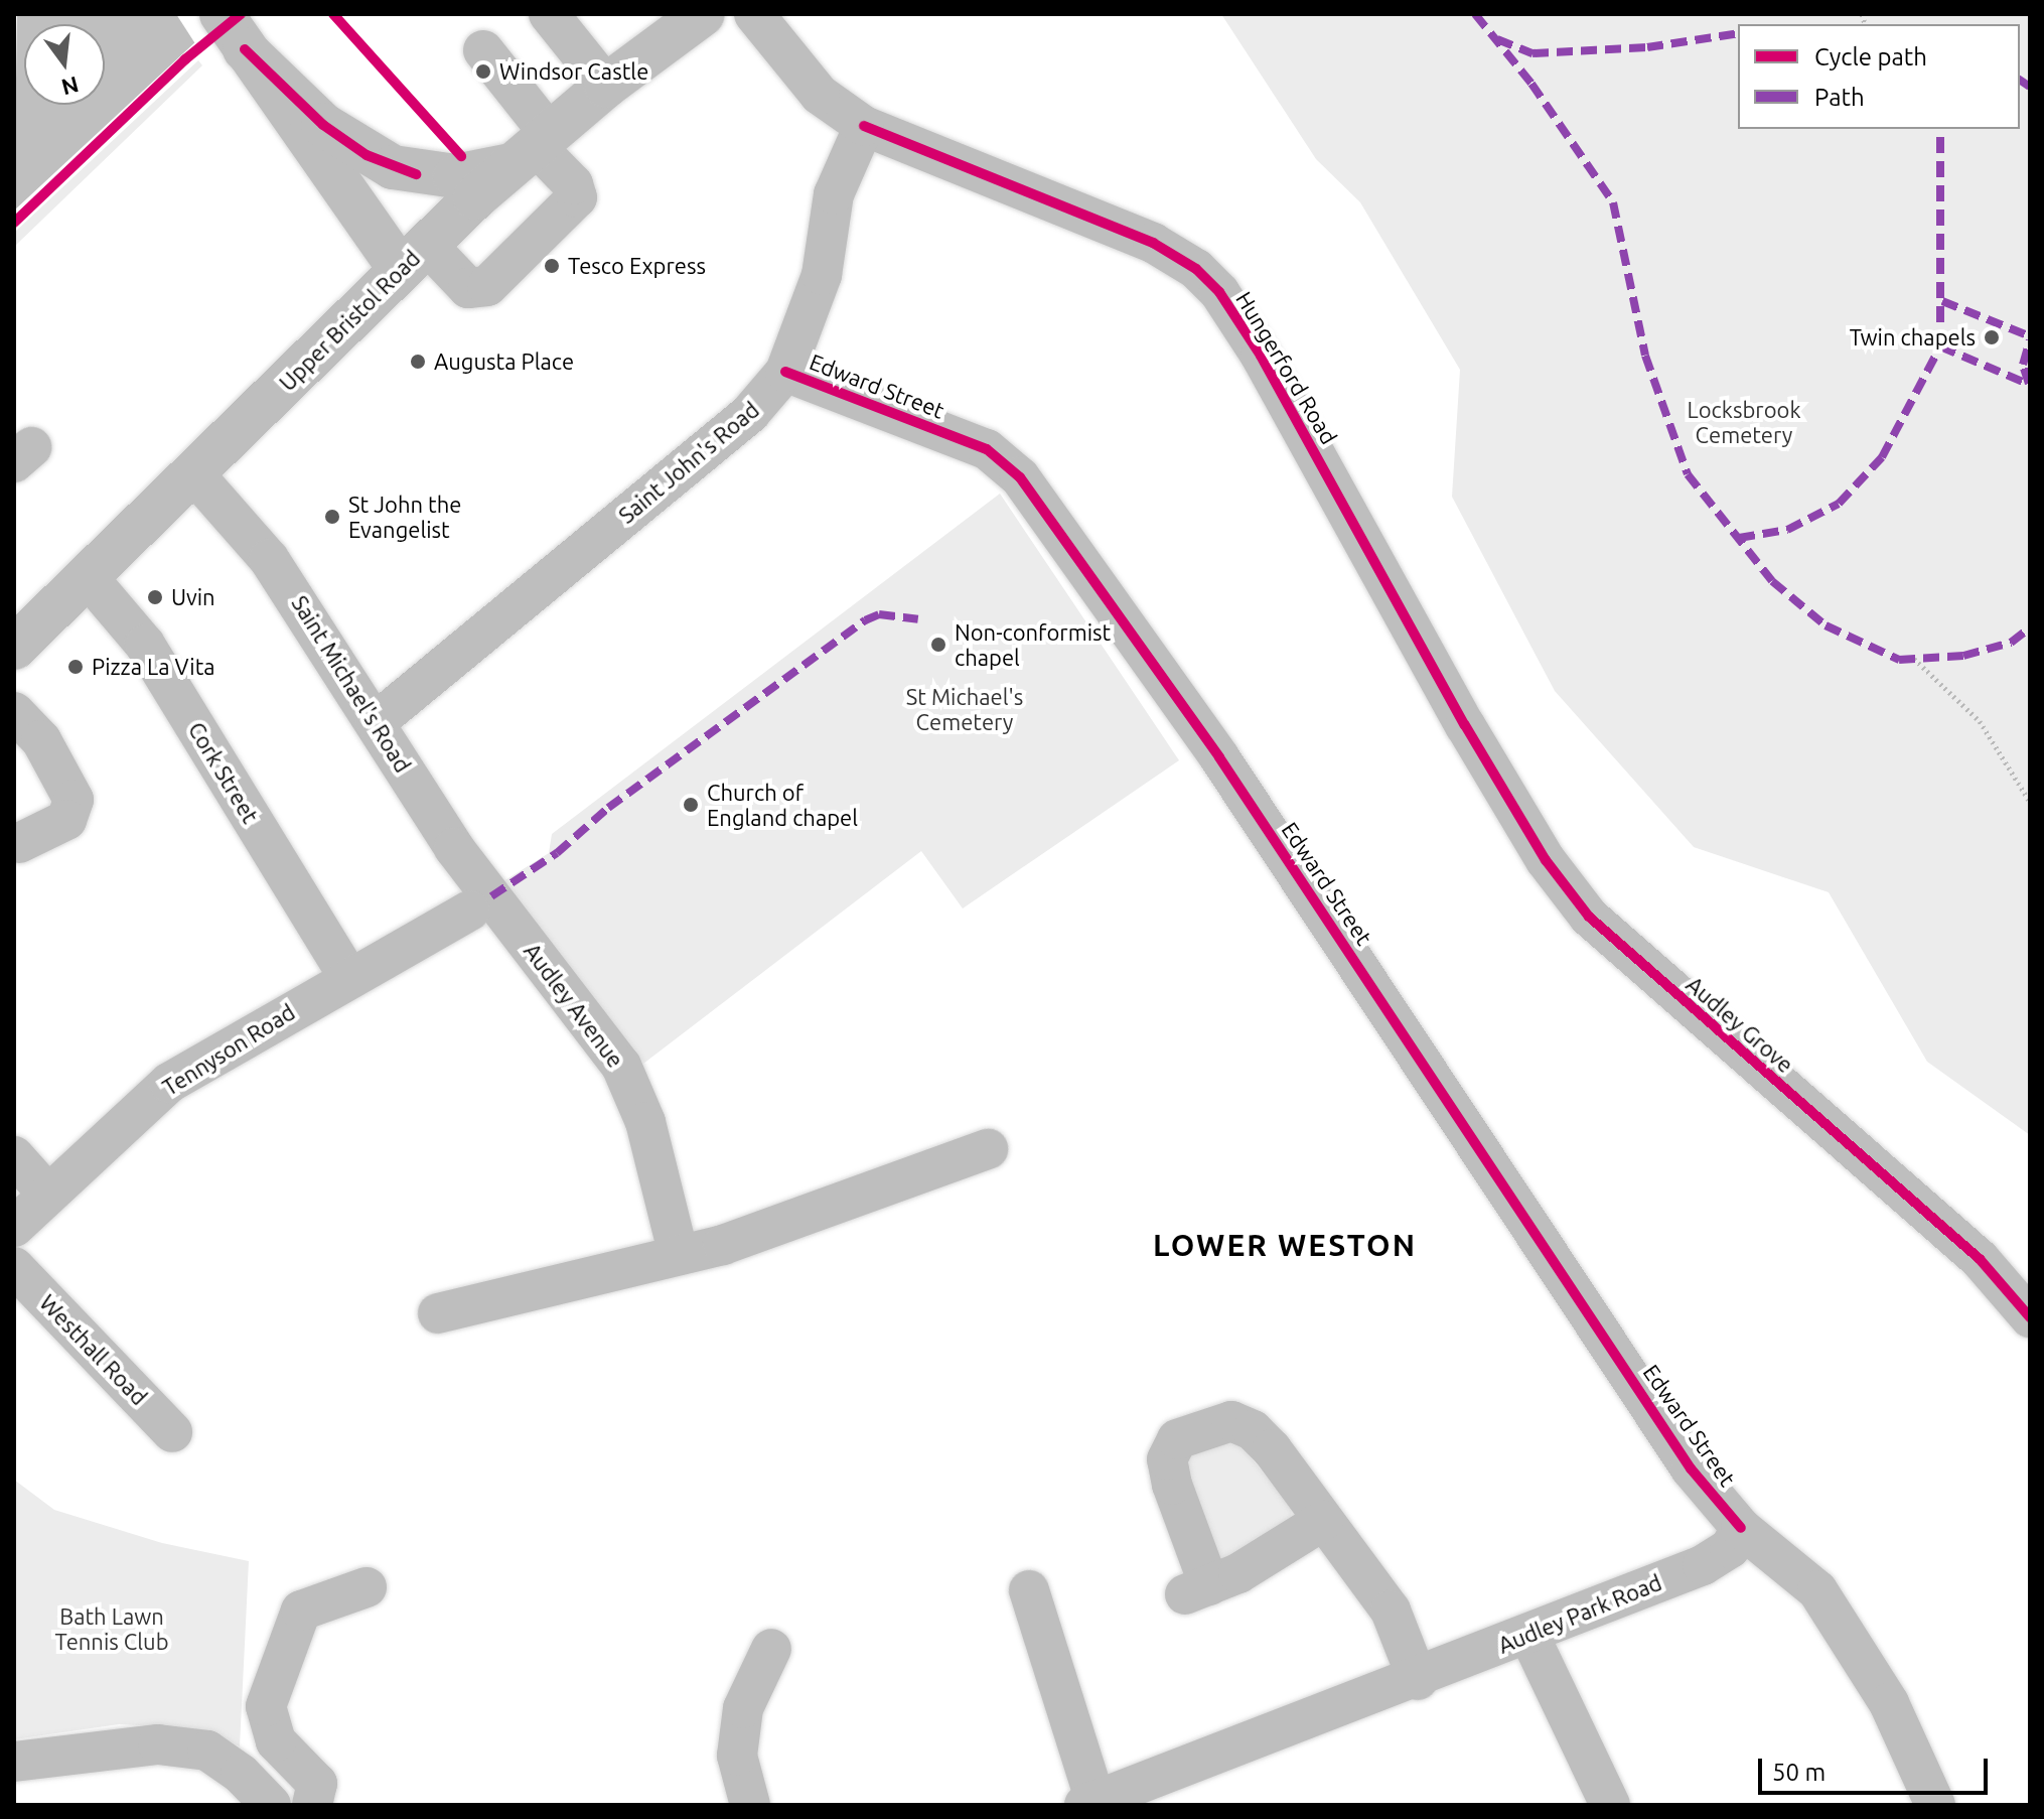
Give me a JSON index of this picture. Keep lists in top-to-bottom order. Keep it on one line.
{"streets":{"main road":["Upper Bristol Road"],"street":["Hungerford Road","Edward Street","Saint John's Road","Saint Michael's Road","Cork Street","Audley Avenue","Audley Grove","Tennyson Road","Westhall Road","Audley Park Road"]},"crossings":[["Upper Bristol Road","Saint Michael's Road"],["Upper Bristol Road","Cork Street"],["Hungerford Road","Saint John's Road"],["Hungerford Road","Audley Grove"],["Edward Street","Saint John's Road"],["Edward Street","Audley Park Road"],["Saint John's Road","Saint Michael's Road"],["Saint Michael's Road","Audley Avenue"],["Saint Michael's Road","Tennyson Road"],["Cork Street","Tennyson Road"],["Audley Avenue","Tennyson Road"]],"districts":["LOWER WESTON"],"parks":["Locksbrook Cemetery","St Michael's Cemetery","Bath Lawn Tennis Club"],"places":["Windsor Castle","Tesco Express","Twin chapels","Augusta Place","St John the Evangelist","Uvin","Non-conformist chapel","Pizza La Vita","Church of England chapel"],"legend":["Cycle path","Path"],"scale_bar":"50 m","north":"bottom"}
